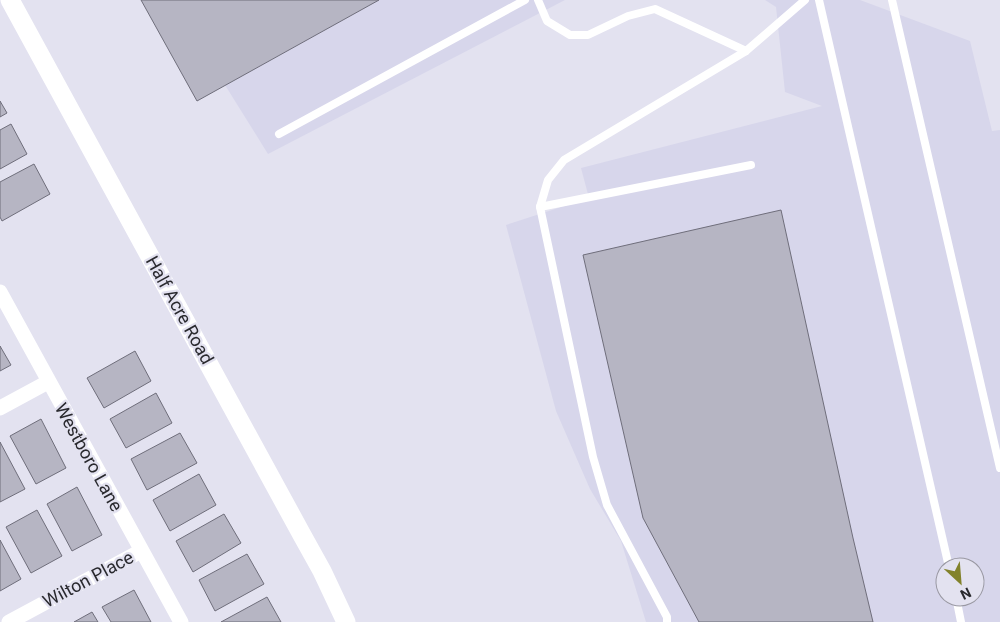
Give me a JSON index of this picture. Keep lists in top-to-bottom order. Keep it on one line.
{"streets":{"street":["Half Acre Road","Westboro Lane","Wilton Place"]},"crossings":[["Westboro Lane","Wilton Place"]],"north":"bottom right"}
